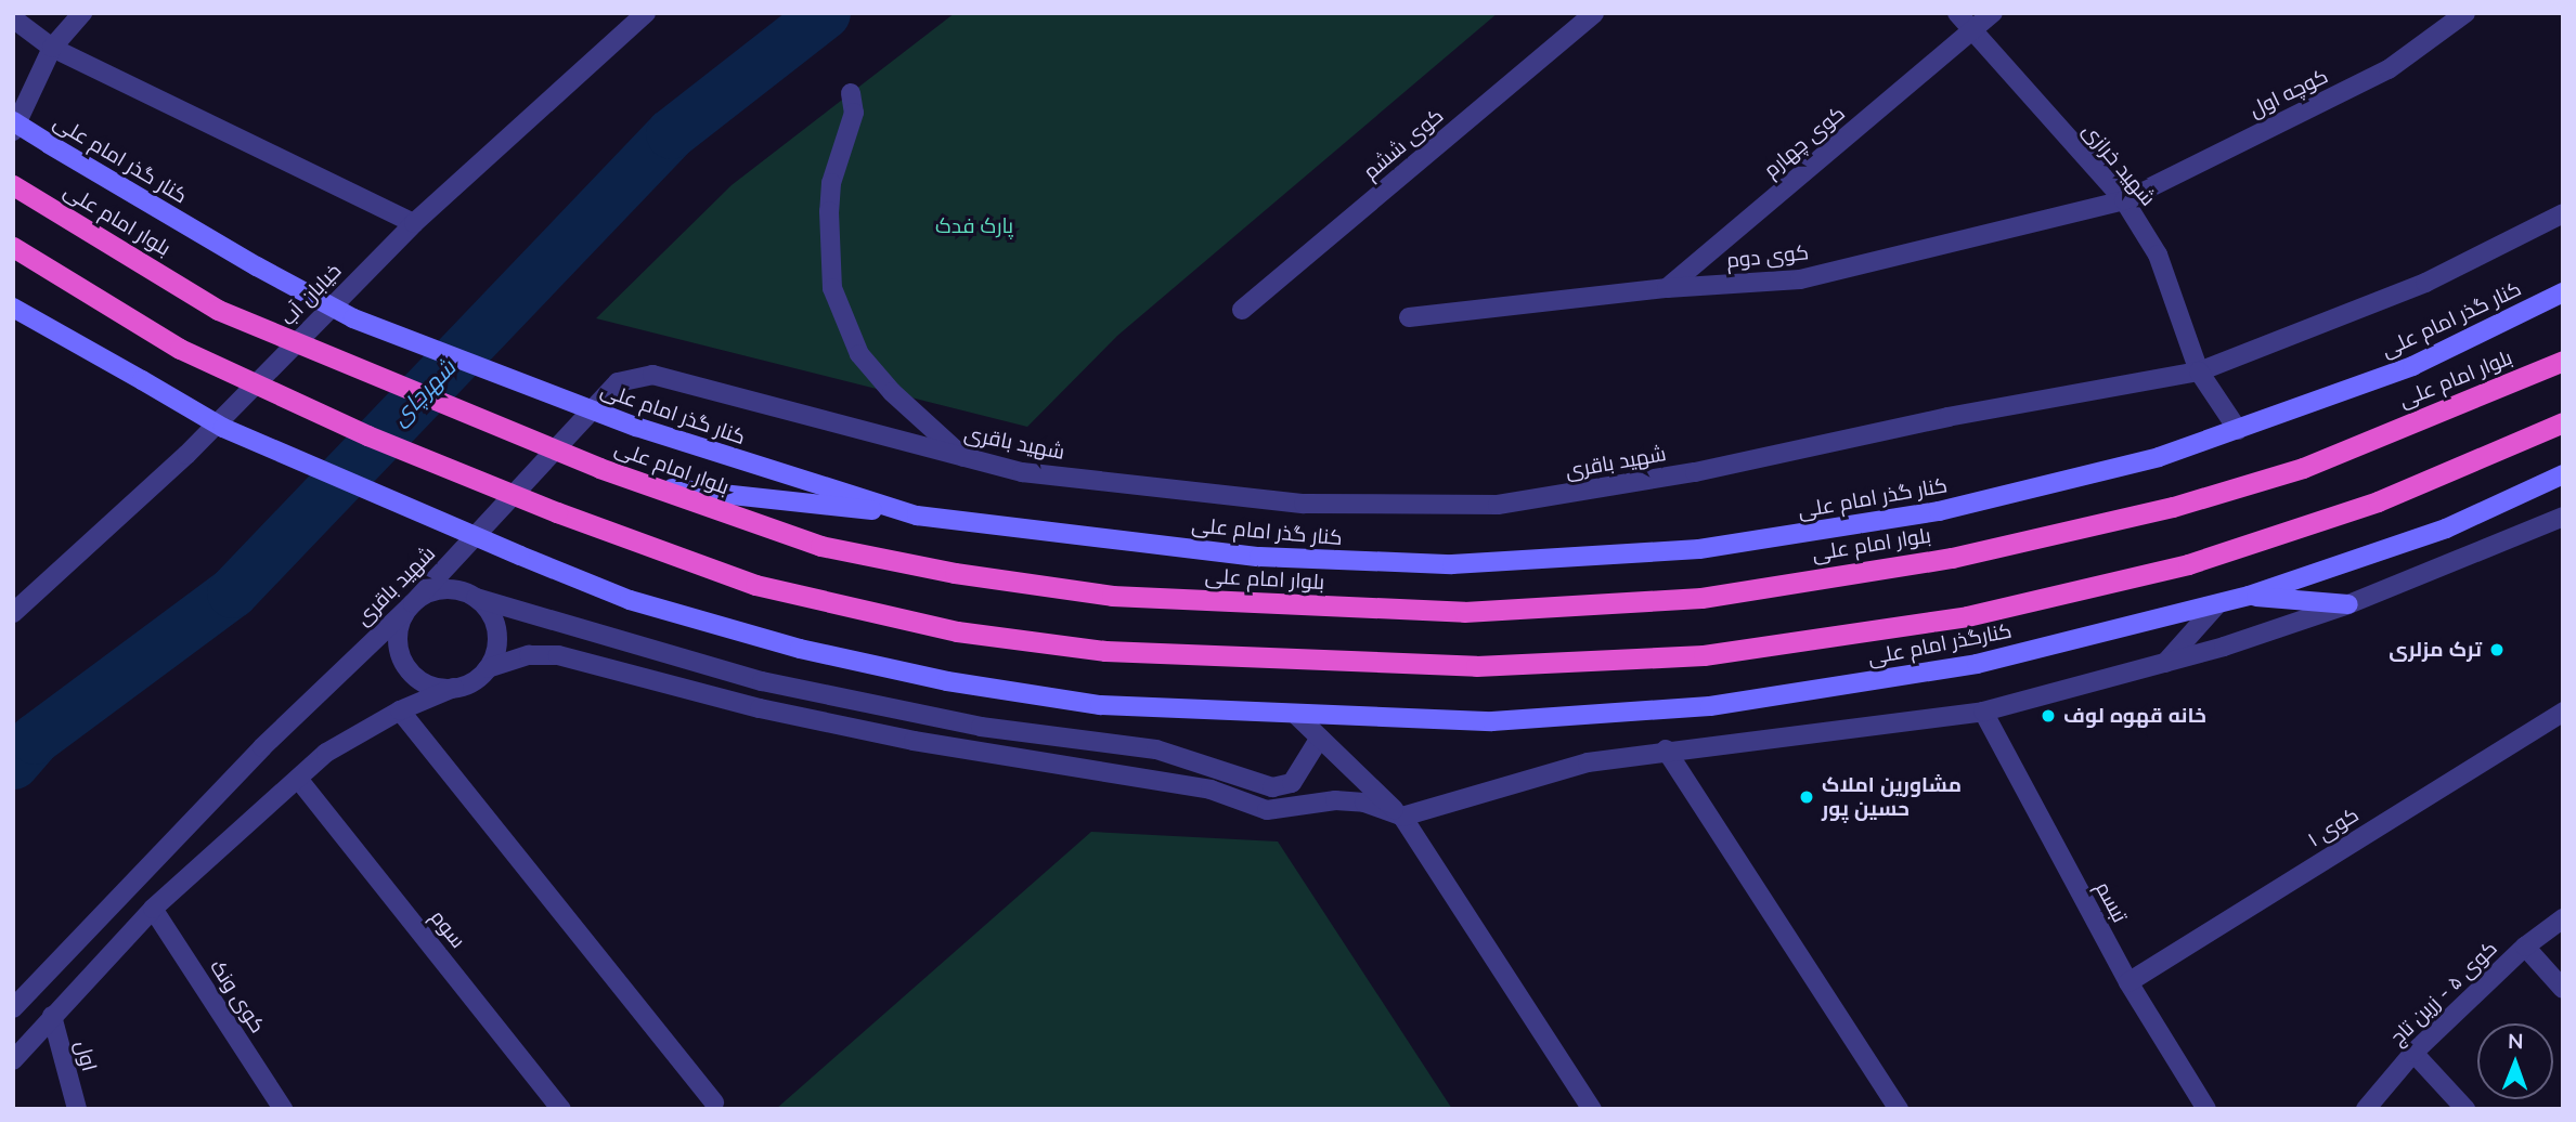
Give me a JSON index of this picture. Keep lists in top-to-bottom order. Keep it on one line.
{"streets":{"highway":["بلوار امام علی"],"main road":["کنار گذر امام علی","کنارگذر امام علی"],"street":["کوچه اول","کوی چهارم","کوی ششم","شهید خرازی","کوی دوم","خیابان آب","شهید باقری","کوی ۱","تبسم","سوم","کوی ۵ - زرین تاج","کوی ونک","اول"]},"crossings":[["کوچه اول","شهید خرازی"],["کوچه اول","کوی دوم"],["کوی چهارم","شهید خرازی"],["کوی چهارم","کوی دوم"],["شهید خرازی","کوی دوم"],["شهید خرازی","شهید باقری"],["کوی ۱","تبسم"]],"water":["شهرچای"],"parks":["پارک فدک"],"places":["ترک مزلری","خانه قهوه لوف","مشاورین املاک حسین پور"],"north":"top"}
